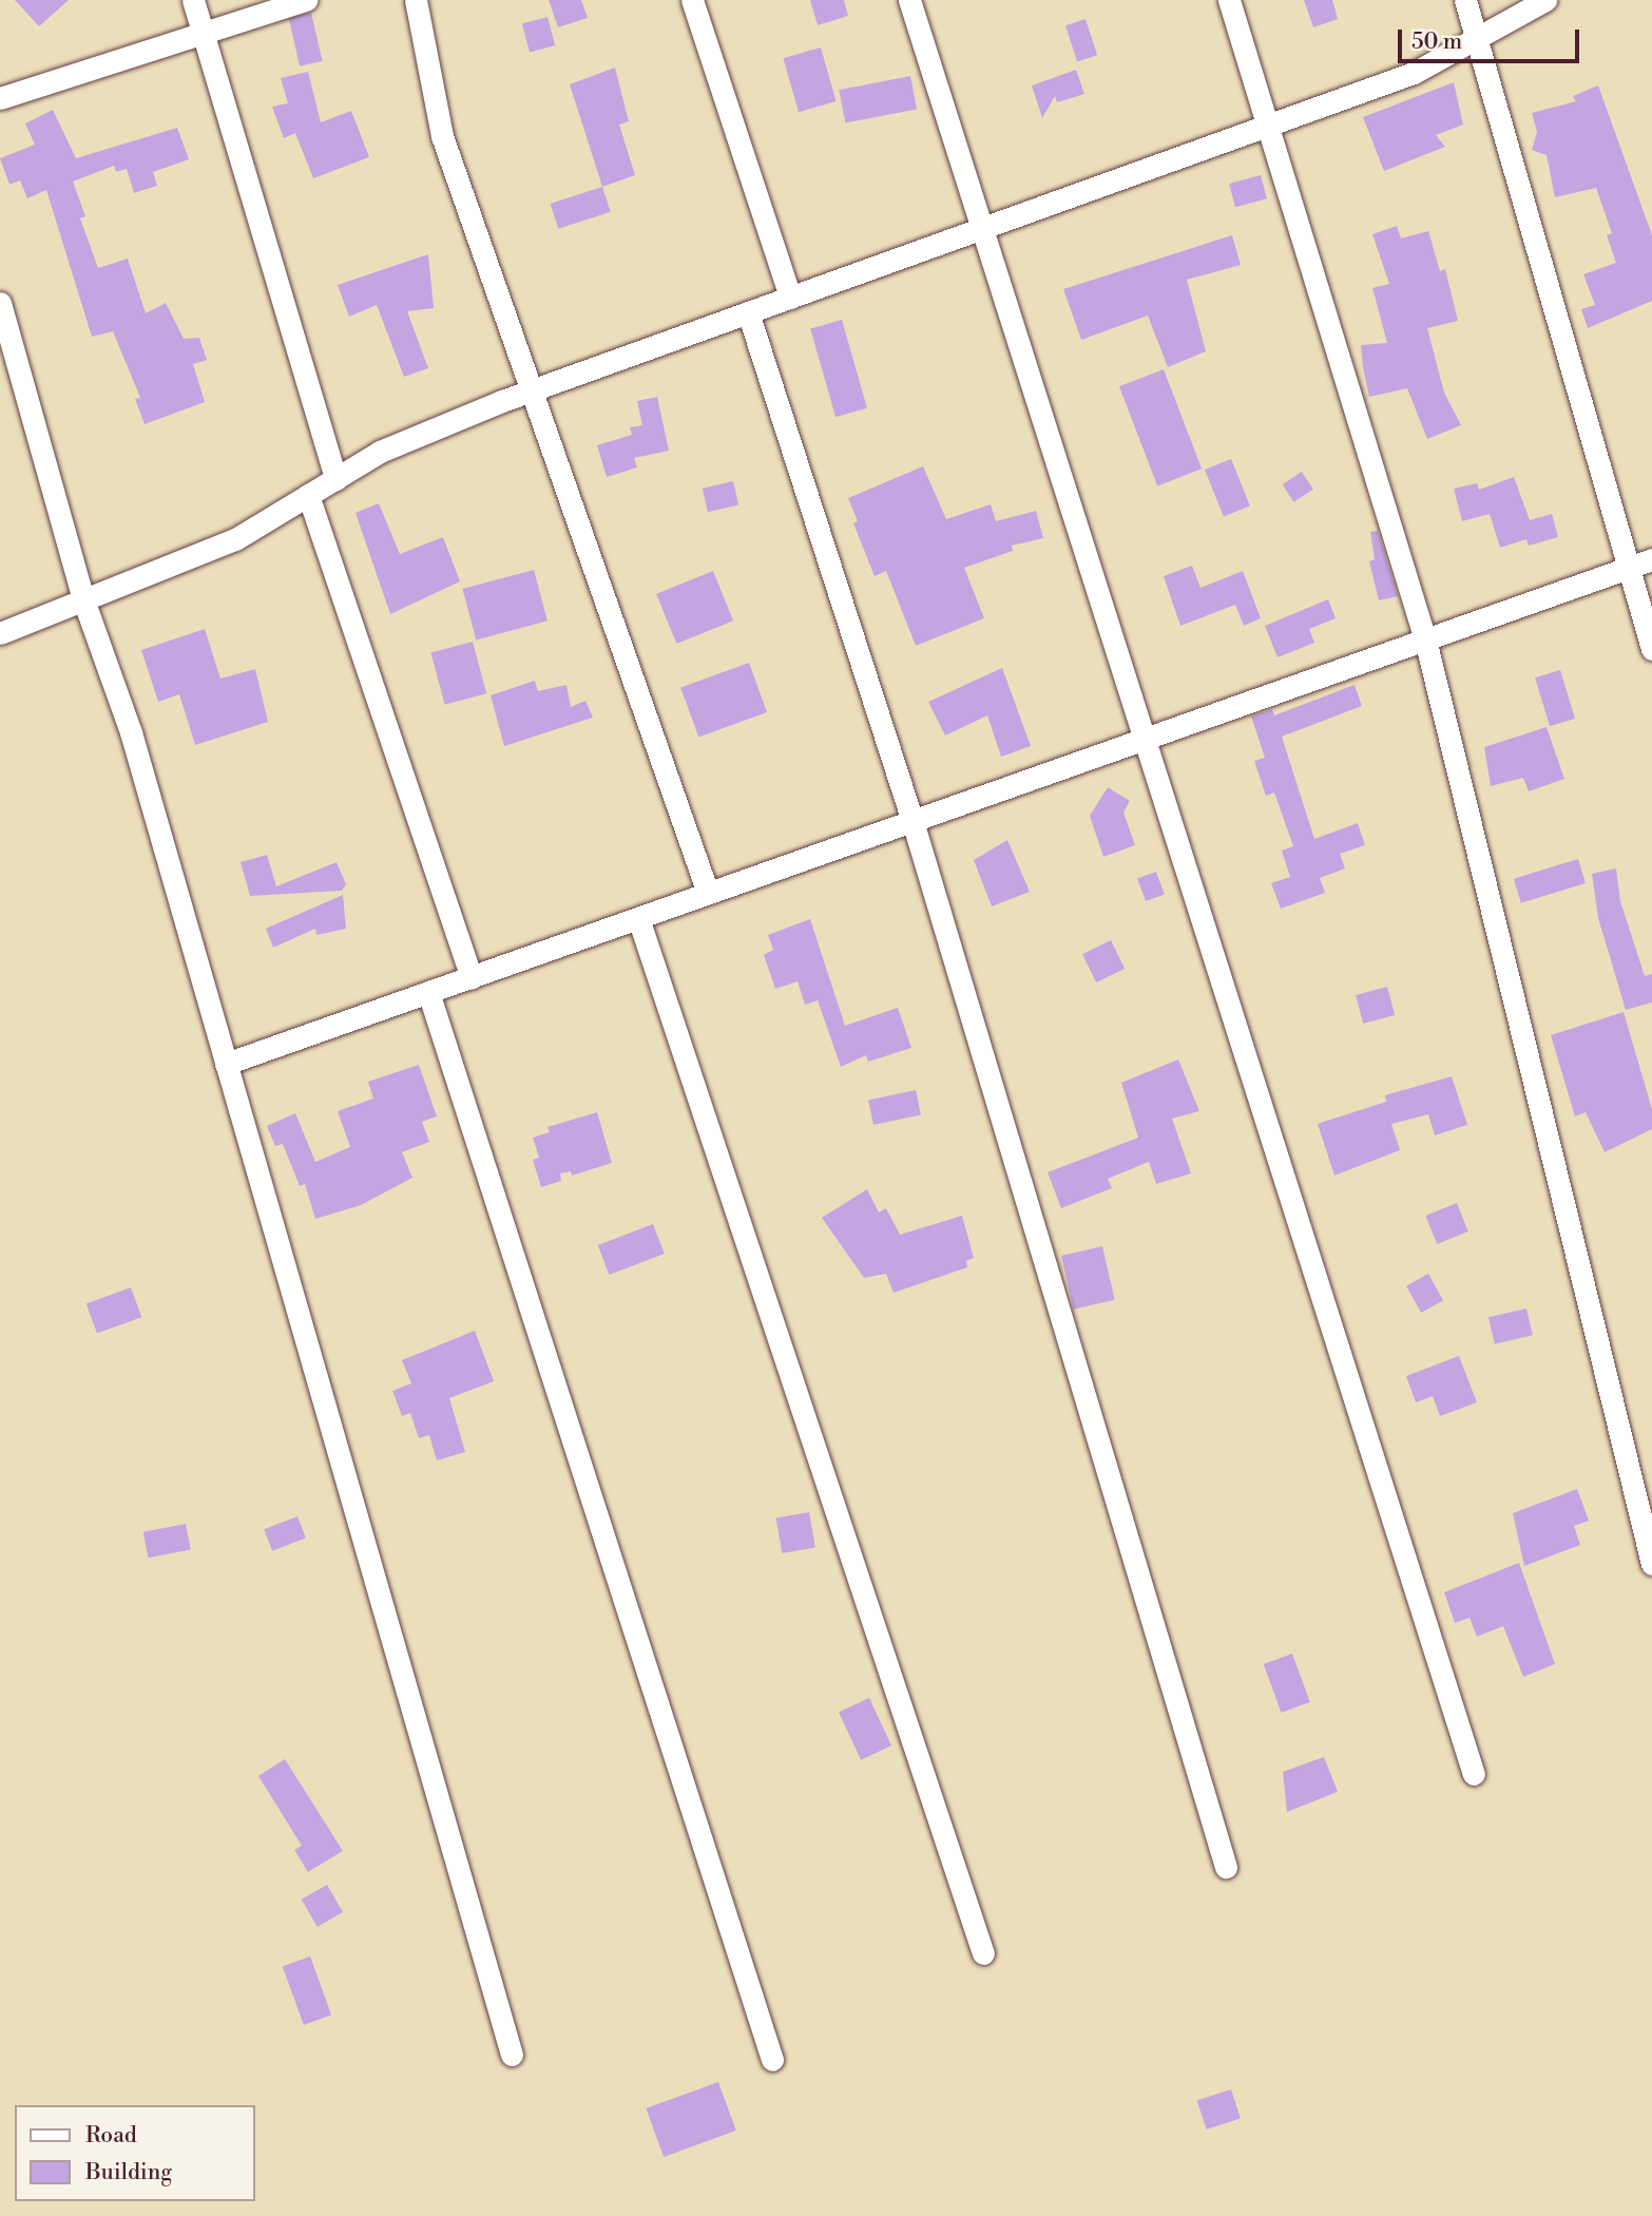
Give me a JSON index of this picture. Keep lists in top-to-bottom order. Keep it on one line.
{"legend":["Road","Building"],"scale_bar":"50 m"}
